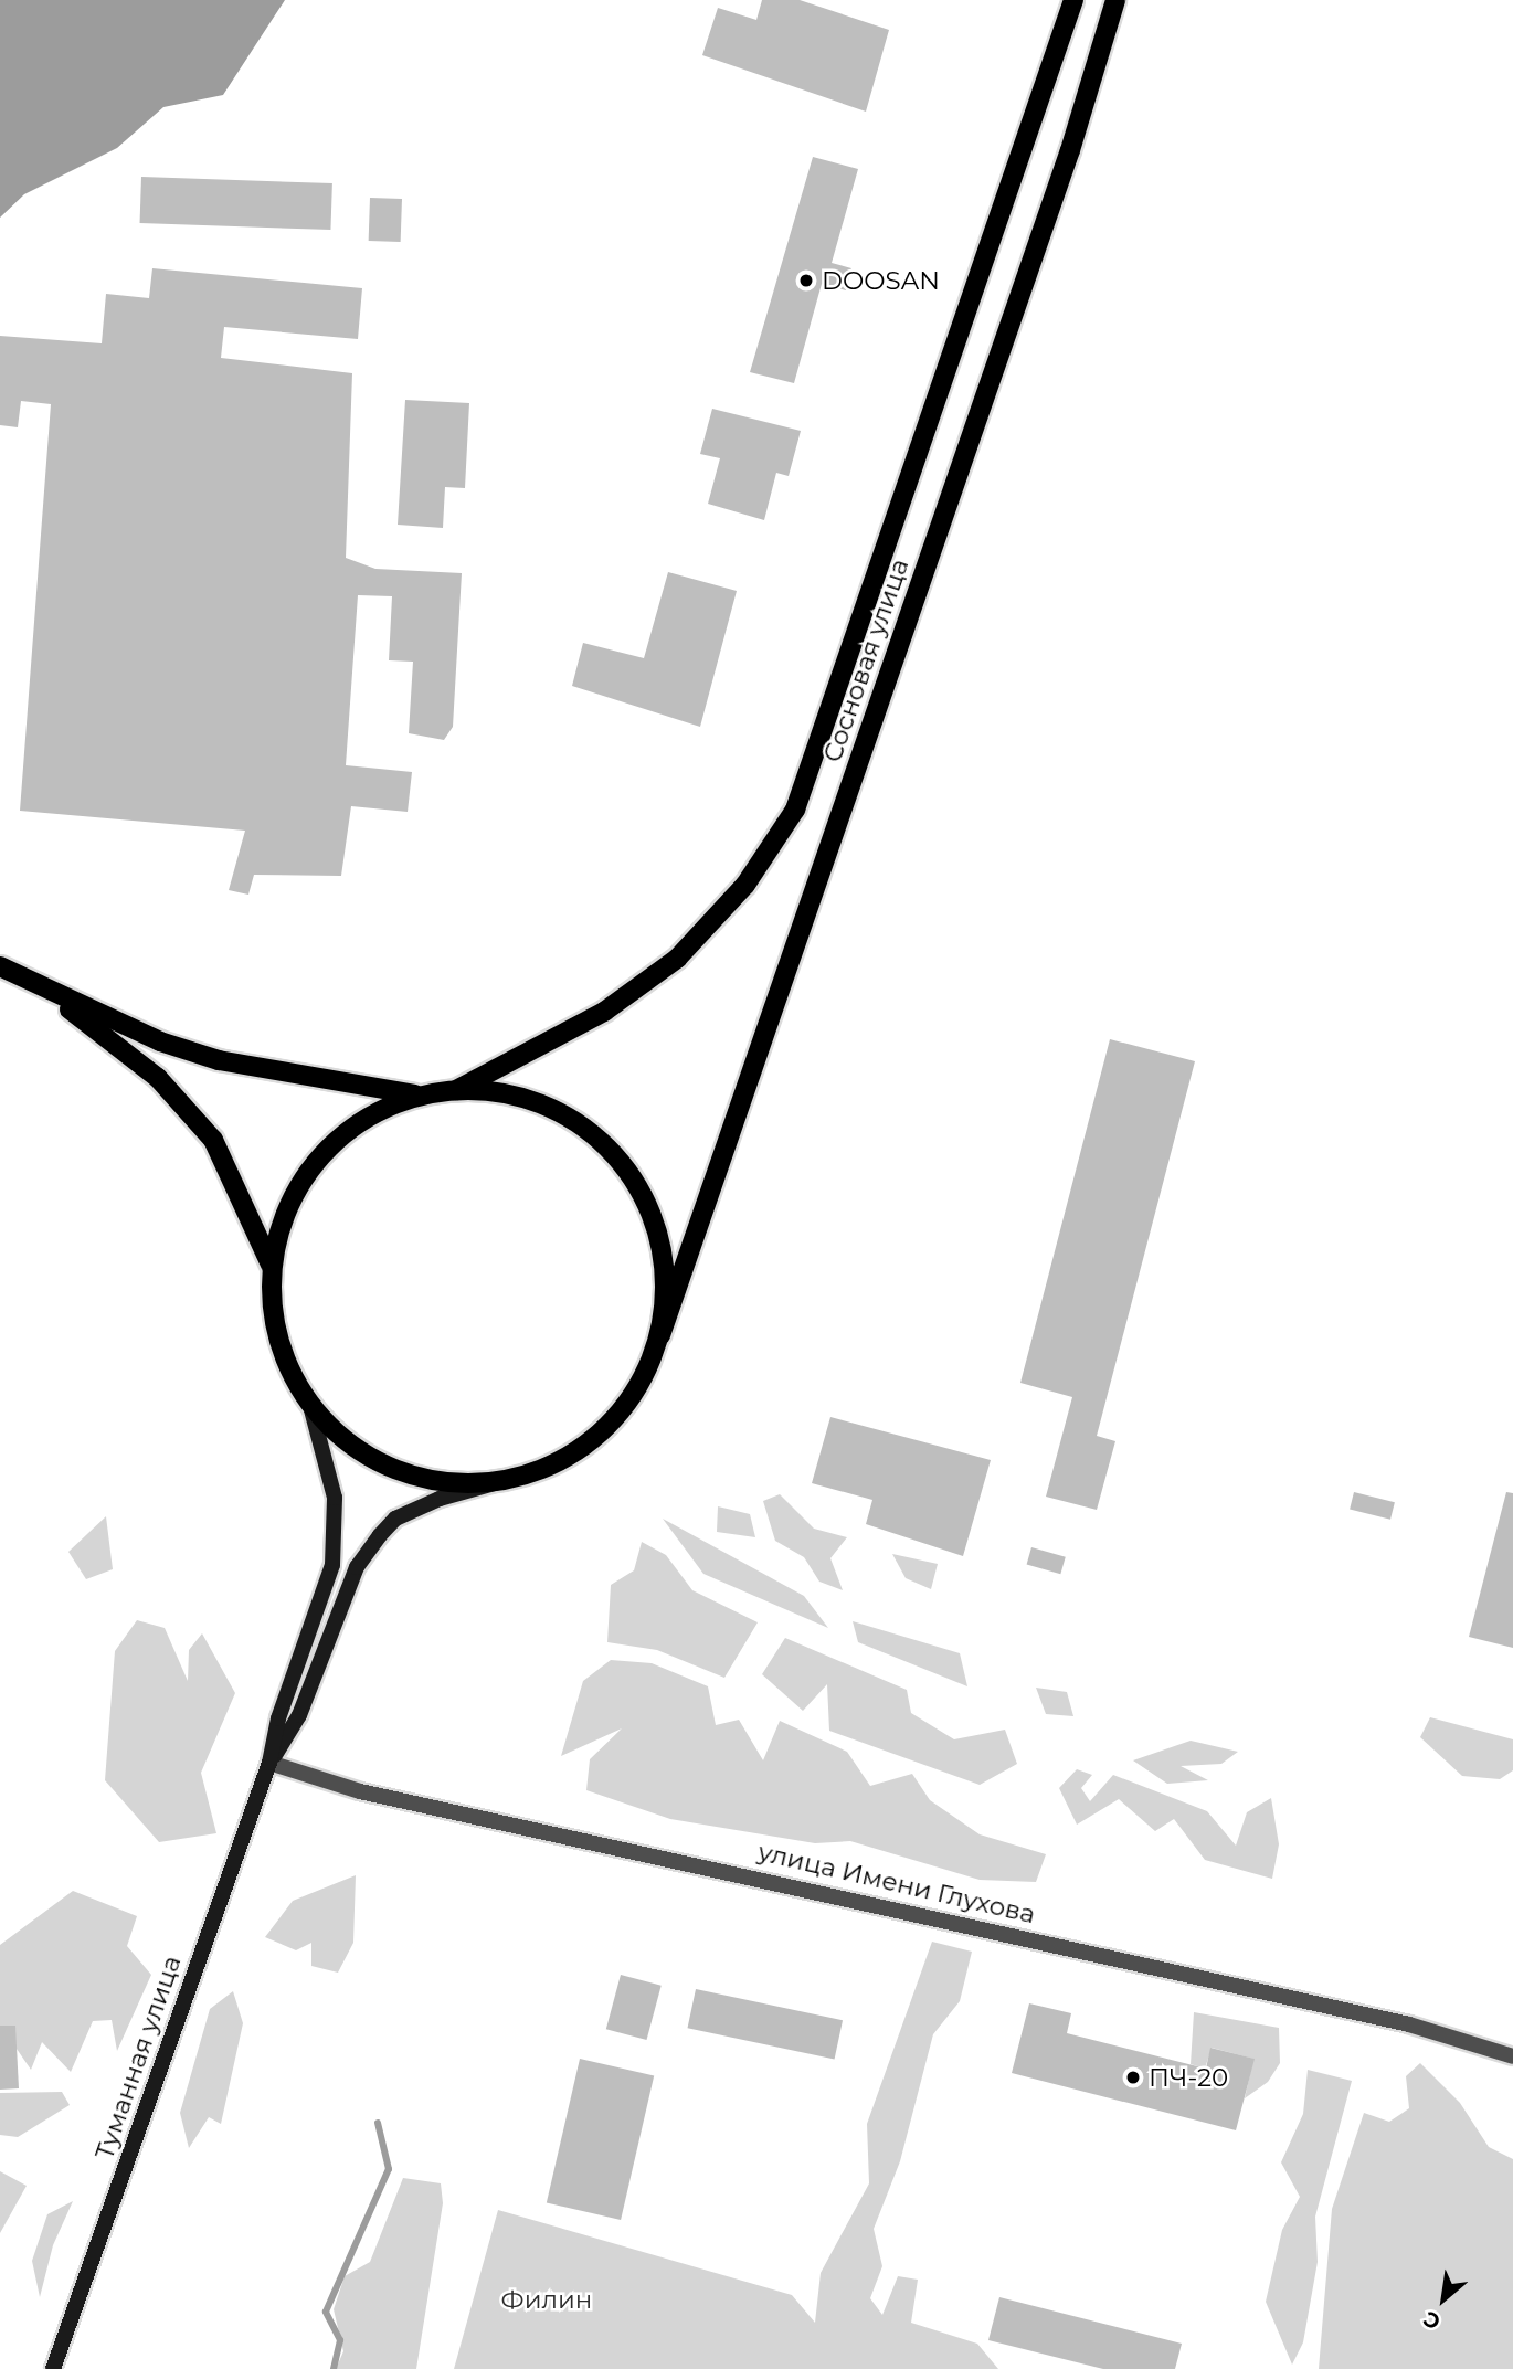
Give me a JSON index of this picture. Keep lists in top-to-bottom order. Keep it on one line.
{"streets":{"main road":["Сосновая улица"],"street":["улица Имени Глухова","Туманная улица"]},"crossings":[["Сосновая улица","Туманная улица"],["улица Имени Глухова","Туманная улица"]],"parks":["Филин"],"places":["DOOSAN","ПЧ-20"],"north":"bottom left"}
